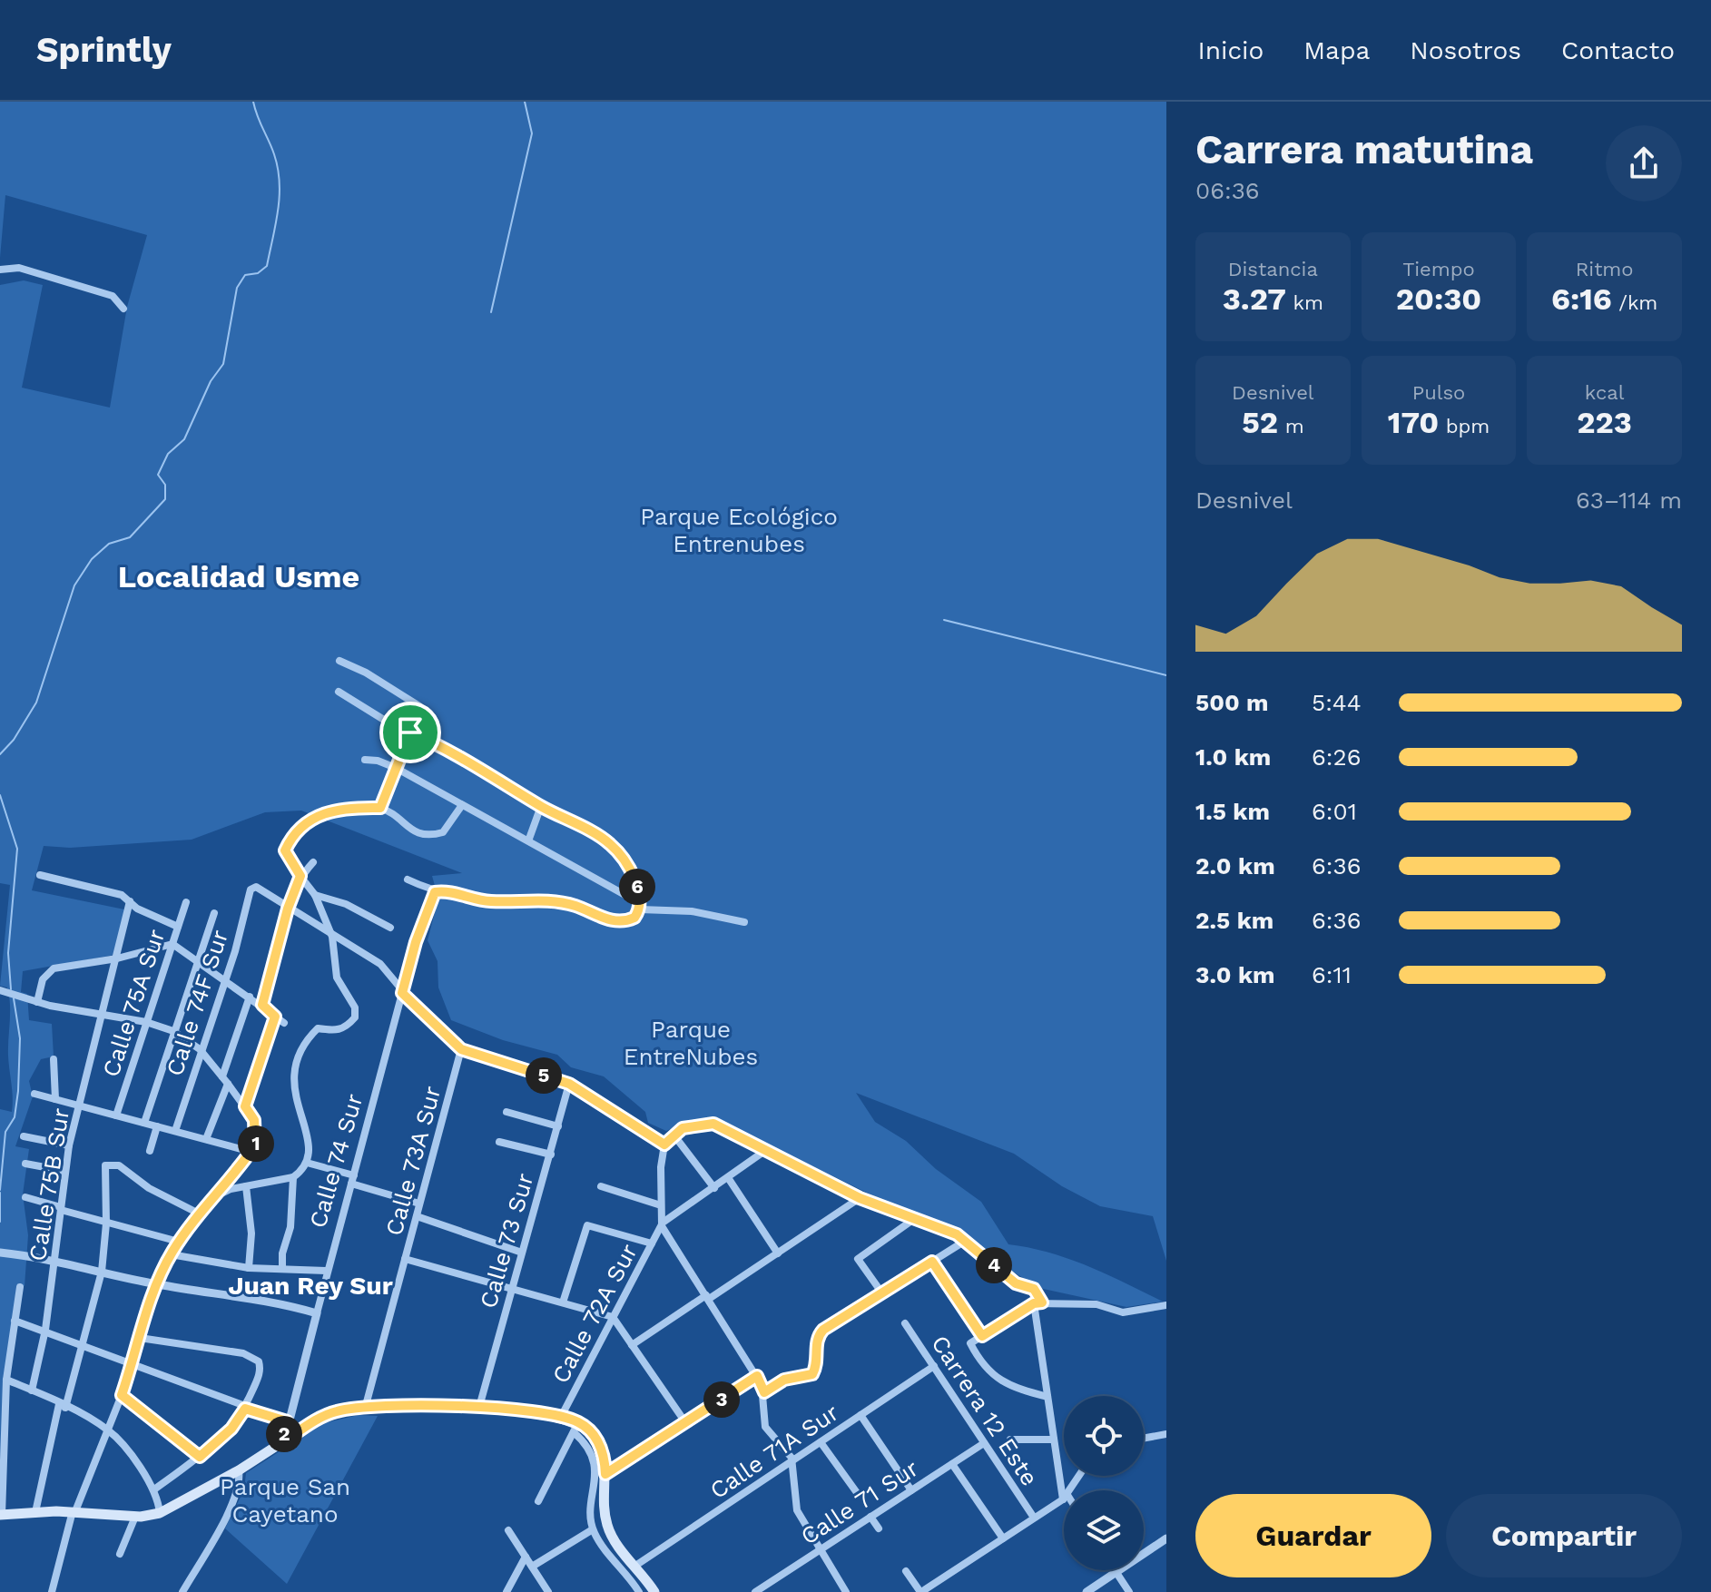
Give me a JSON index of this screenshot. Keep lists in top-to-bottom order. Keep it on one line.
{"streets":{"street":["Calle 75A Sur","Calle 74F Sur","Calle 74 Sur","Calle 73A Sur","Calle 75B Sur","Calle 73 Sur","Calle 72A Sur","Carrera 12 Este","Calle 71A Sur","Calle 71 Sur"]},"crossings":[["Carrera 12 Este","Calle 71A Sur"],["Carrera 12 Este","Calle 71 Sur"]],"districts":["Localidad Usme","Juan Rey Sur"],"parks":["Parque Ecológico Entrenubes","Parque EntreNubes","Parque San Cayetano"],"page":{"header":"Sprintly","nav":["Inicio","Mapa","Nosotros","Contacto"],"heading":["Carrera matutina","06:36"],"stats":[["Distancia","3.27 km"],["Tiempo","20:30"],["Ritmo","6:16 /km"],["Desnivel","52 m"],["Pulso","170 bpm"],["kcal","223"]],"chart":["Desnivel","63–114 m"],"list":[{"name":"500 m","note":"5:44"},{"name":"1.0 km","note":"6:26"},{"name":"1.5 km","note":"6:01"},{"name":"2.0 km","note":"6:36"},{"name":"2.5 km","note":"6:36"},{"name":"3.0 km","note":"6:11"}],"pins":["6","5","1","4","3","2"],"buttons":["Guardar","Compartir"]}}
